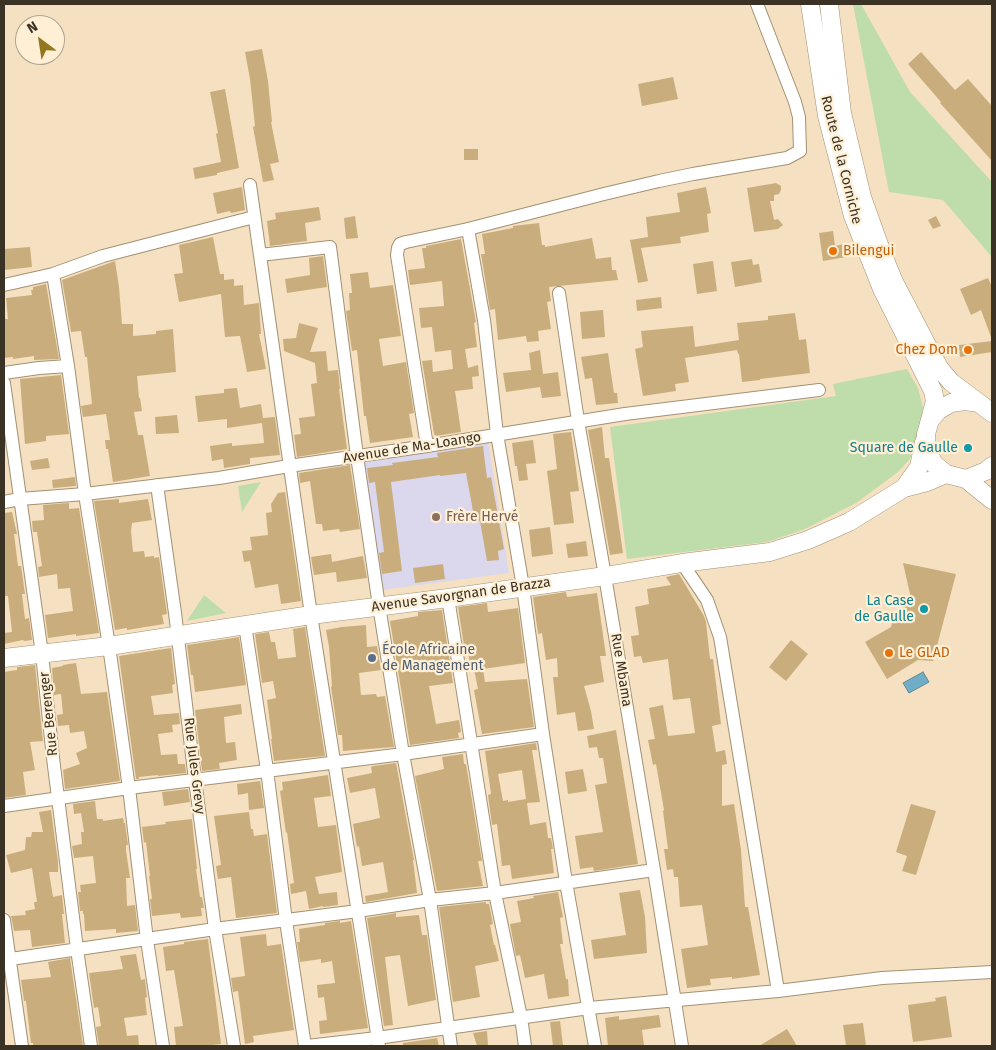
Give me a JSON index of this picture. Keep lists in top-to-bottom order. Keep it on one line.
{"streets":{"main road":["Route de la Corniche","Avenue Savorgnan de Brazza"],"street":["Avenue de Ma-Loango","Rue Mbama","Rue Berenger","Rue Jules Grevy"]},"crossings":[["Route de la Corniche","Avenue Savorgnan de Brazza"],["Avenue de Ma-Loango","Rue Mbama"],["Avenue de Ma-Loango","Rue Berenger"],["Avenue de Ma-Loango","Rue Jules Grevy"],["Avenue Savorgnan de Brazza","Rue Mbama"],["Avenue Savorgnan de Brazza","Rue Berenger"],["Avenue Savorgnan de Brazza","Rue Jules Grevy"]],"places":["Bilengui","Chez Dom","Square de Gaulle","Frère Hervé","La Case de Gaulle","Le GLAD","École Africaine de Management"],"north":"top left"}
